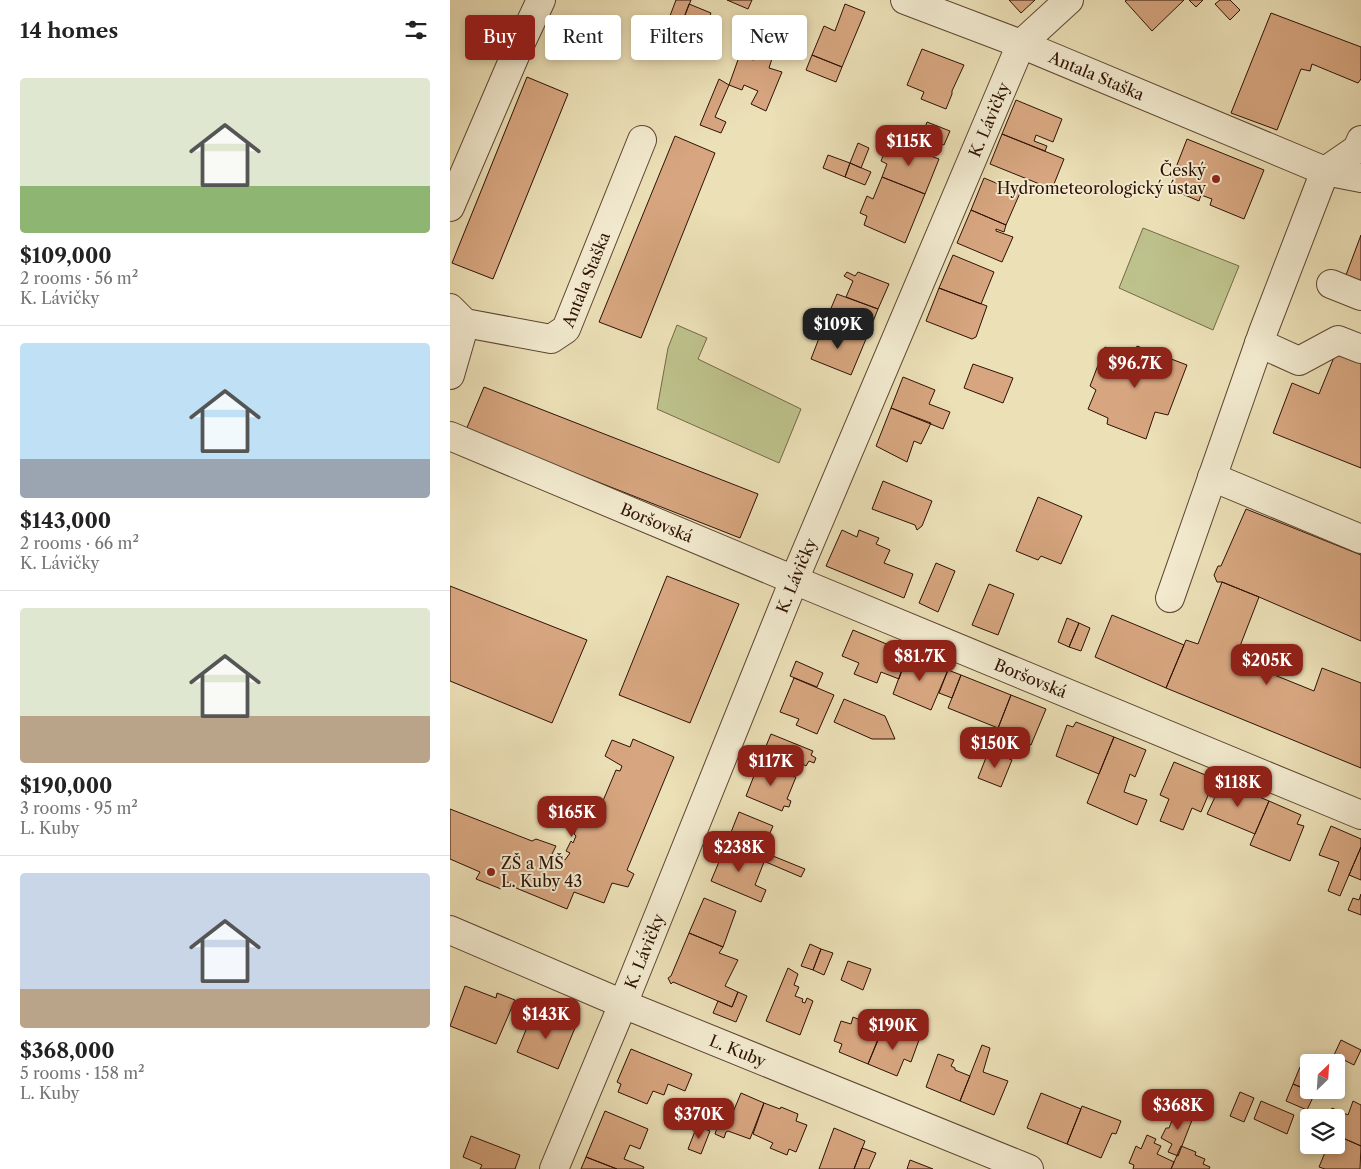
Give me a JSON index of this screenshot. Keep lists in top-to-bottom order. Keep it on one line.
{"streets":{"street":["Antala Staška","K. Lávičky","Boršovská","L. Kuby"]},"crossings":[["Antala Staška","K. Lávičky"],["K. Lávičky","Boršovská"],["K. Lávičky","L. Kuby"]],"places":["Český Hydrometeorologický ústav","ZŠ a MŠ L. Kuby 43"],"north":"top right","page":{"heading":"14 homes","chip":["Buy","Rent","Filters","New"],"list":[{"name":"$109,000","note":"2 rooms · 56 m² · K. Lávičky"},{"name":"$143,000","note":"2 rooms · 66 m² · K. Lávičky"},{"name":"$190,000","note":"3 rooms · 95 m² · L. Kuby"},{"name":"$368,000","note":"5 rooms · 158 m² · L. Kuby"}],"price":["$115K","$109K","$96.7K","$81.7K","$205K","$150K","$117K","$118K","$165K","$238K","$143K","$190K","$368K","$370K"]}}
